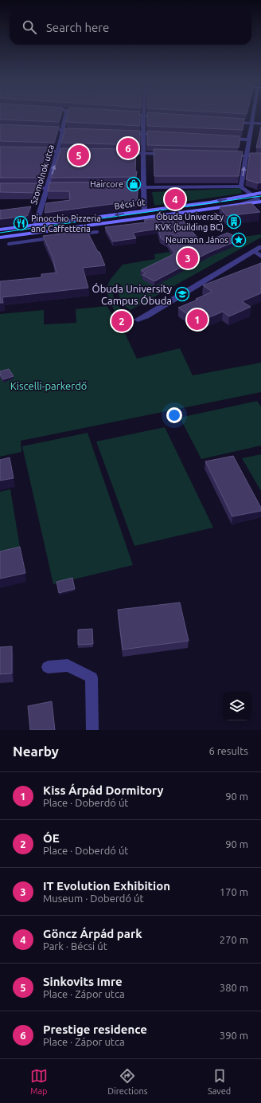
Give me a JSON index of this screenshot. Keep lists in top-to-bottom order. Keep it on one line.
{"streets":{"main road":["Bécsi út"],"street":["Szomolnok utca"]},"crossings":[["Szomolnok utca","Bécsi út"]],"parks":["Kiscelli-parkerdő"],"places":{"shop":["Haircore"],"building":["Óbuda University KVK (building BC)"],"restaurant":["Pinocchio Pizzeria and Caffetteria"],"place":["Neumann János"],"school or university":["Óbuda University Campus Óbuda"]},"page":{"search":"Search here","pins":["6","5","4","3","1","2"],"heading":["Nearby","6 results"],"list":[{"mark":"1","name":"Kiss Árpád Dormitory","note":"Place · Doberdó út","value":"90 m"},{"mark":"2","name":"ÓE","note":"Place · Doberdó út","value":"90 m"},{"mark":"3","name":"IT Evolution Exhibition","note":"Museum · Doberdó út","value":"170 m"},{"mark":"4","name":"Göncz Árpád park","note":"Park · Bécsi út","value":"270 m"},{"mark":"5","name":"Sinkovits Imre","note":"Place · Zápor utca","value":"380 m"},{"mark":"6","name":"Prestige residence","note":"Place · Zápor utca","value":"390 m"}],"nav":["Map","Directions","Saved"]}}
